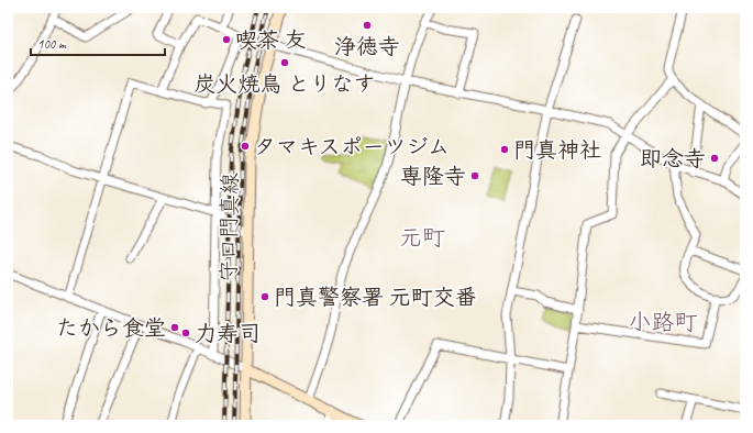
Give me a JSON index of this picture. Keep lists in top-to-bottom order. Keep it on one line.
{"streets":{"main road":["守口門真線"]},"districts":["元町","小路町"],"places":["浄徳寺","喫茶 友","炭火焼鳥 とりなす","タマキスポーツジム","門真神社","即念寺","専隆寺","門真警察署 元町交番","たから食堂","力寿司"],"scale_bar":"100 m"}
